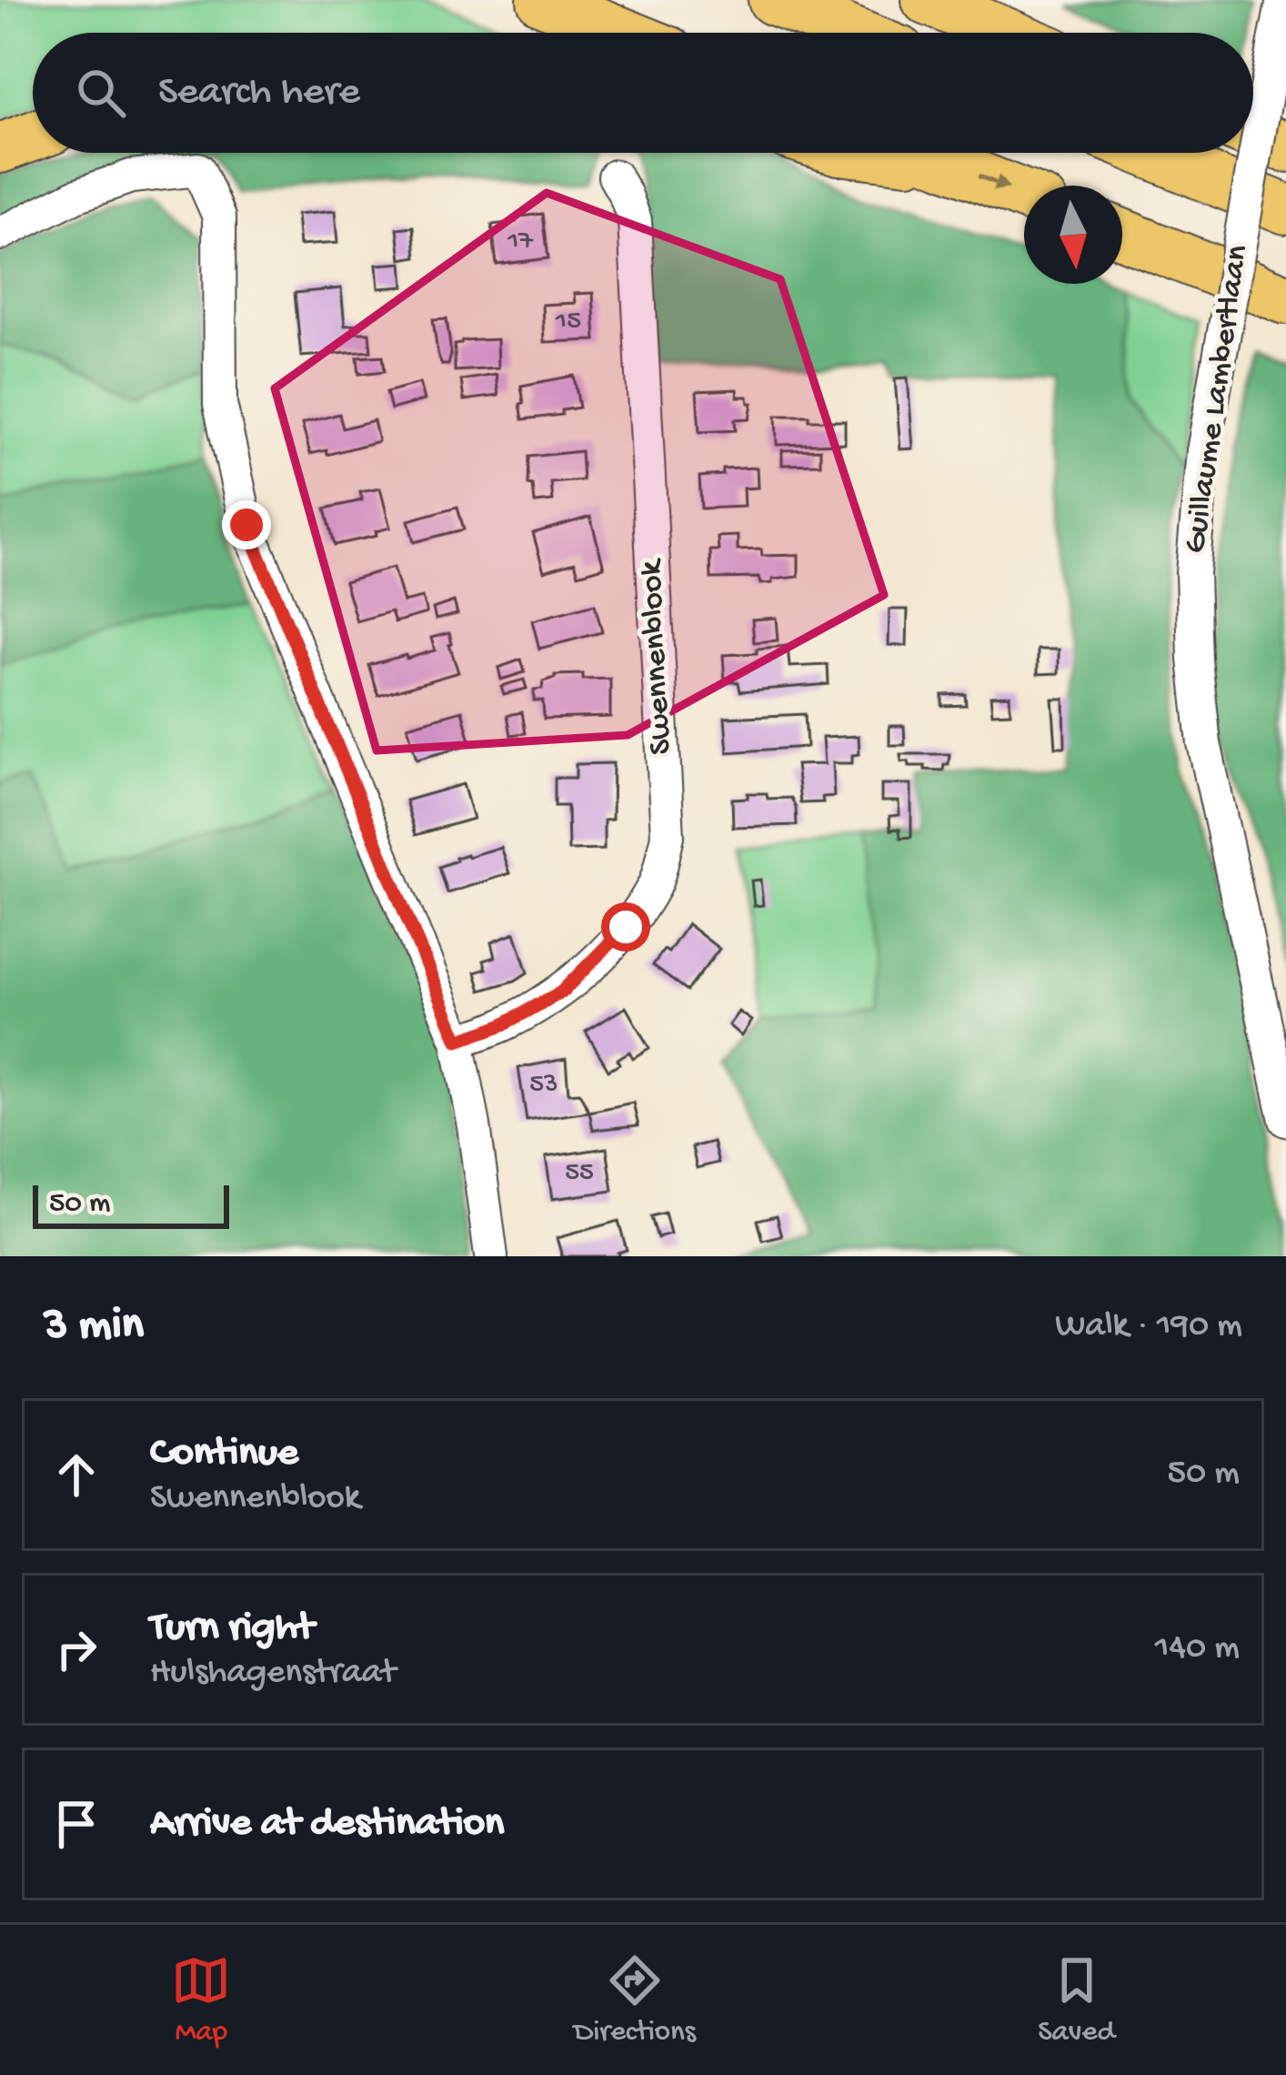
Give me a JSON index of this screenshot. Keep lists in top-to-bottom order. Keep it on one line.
{"streets":{"street":["Guillaume Lambertlaan","Swennenblook"]},"house_numbers":["17","15","53","55"],"scale_bar":"50 m","north":"bottom","page":{"search":"Search here","scale":"50 m","heading":["3 min","Walk · 190 m"],"list":[["Continue","Swennenblook","50 m"],["Turn right","Hulshagenstraat","140 m"],"Arrive at destination"],"nav":["Map","Directions","Saved"]}}
